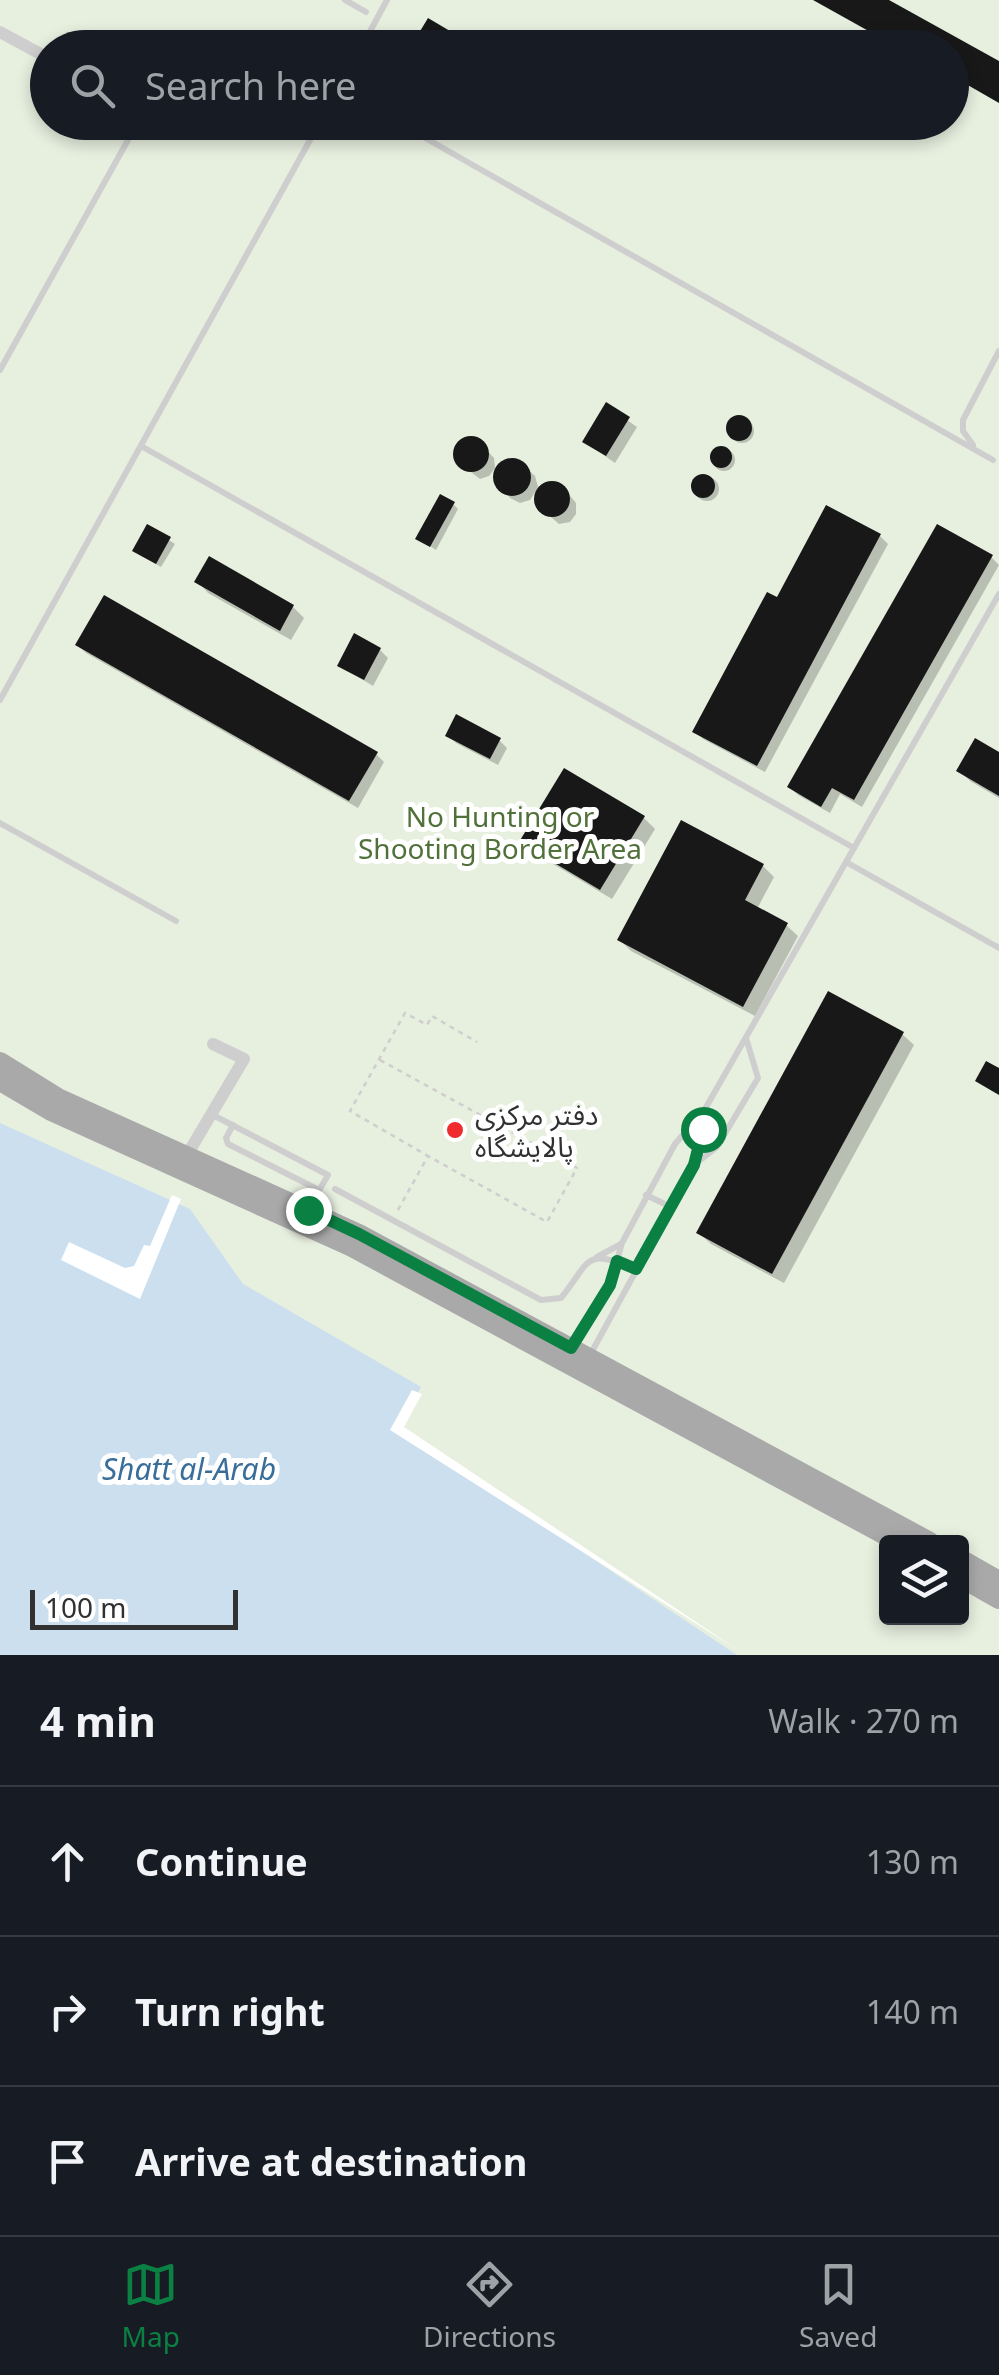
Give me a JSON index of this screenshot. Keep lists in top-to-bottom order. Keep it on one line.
{"water":["Shatt al-Arab"],"parks":["No Hunting or Shooting Border Area"],"places":["دفتر مرکزی پالایشگاه"],"scale_bar":"100 m","page":{"search":"Search here","scale":"100 m","heading":["4 min","Walk · 270 m"],"list":[["Continue","130 m"],["Turn right","140 m"],"Arrive at destination"],"nav":["Map","Directions","Saved"]}}
